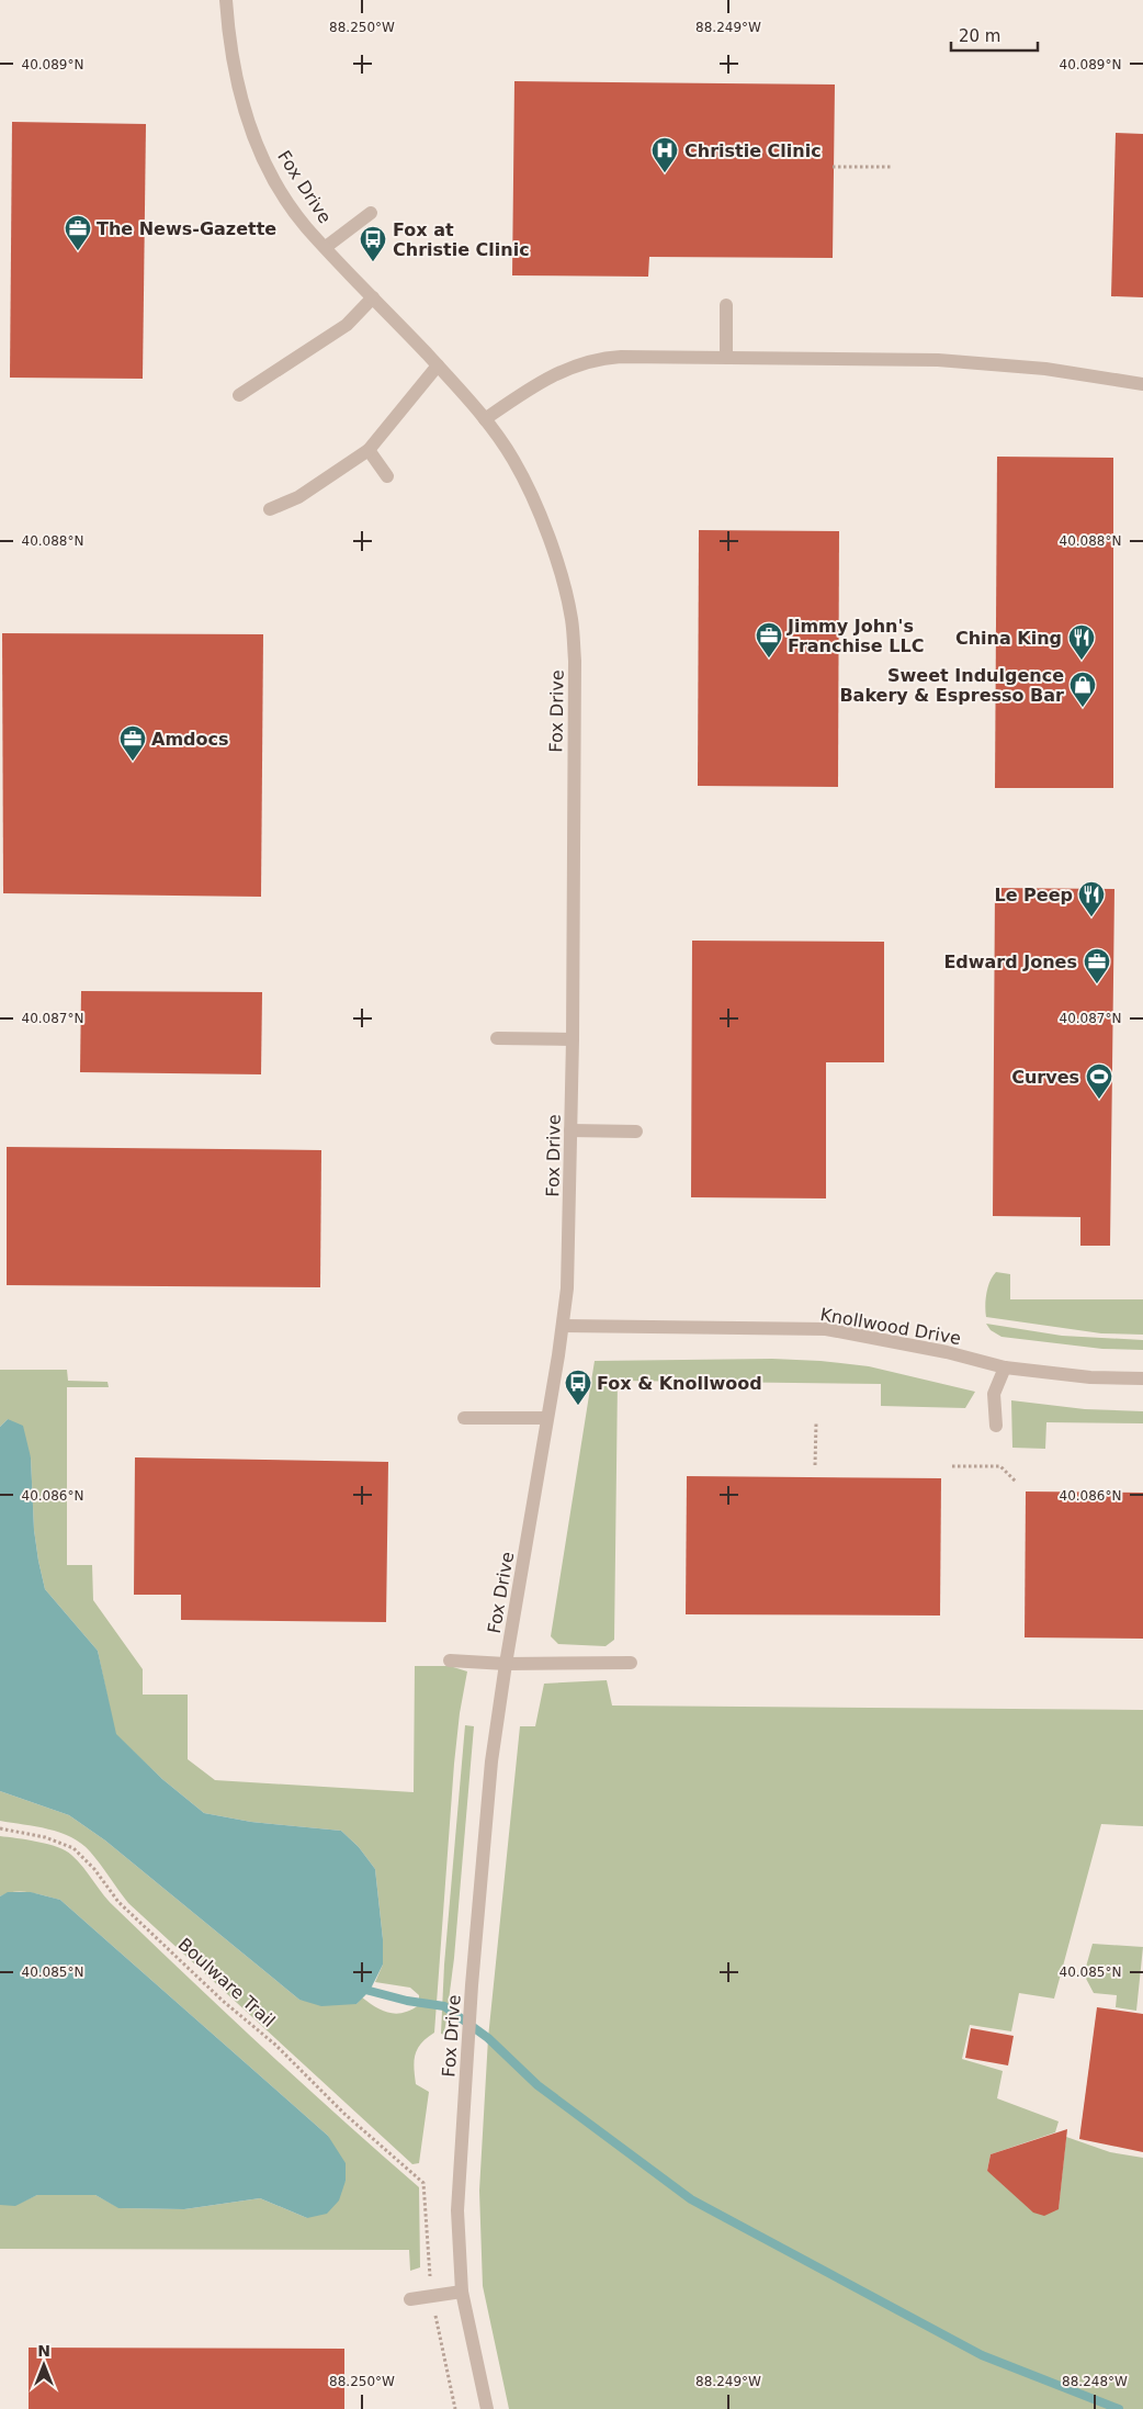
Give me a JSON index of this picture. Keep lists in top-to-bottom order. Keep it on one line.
{"streets":{"street":["Fox Drive","Knollwood Drive"],"path":["Boulware Trail"]},"crossings":[["Fox Drive","Knollwood Drive"]],"places":{"hospital":["Christie Clinic"],"office":["The News-Gazette","Jimmy John's Franchise LLC","Amdocs","Edward Jones"],"bus stop":["Fox at Christie Clinic","Fox & Knollwood"],"restaurant":["China King","Le Peep"],"shop":["Sweet Indulgence Bakery & Espresso Bar"],"sports":["Curves"]},"scale_bar":"20 m","north":"top","coordinates":["88.250°W","88.249°W","40.089°N","40.088°N","40.087°N","40.086°N","40.085°N","88.248°W"]}
